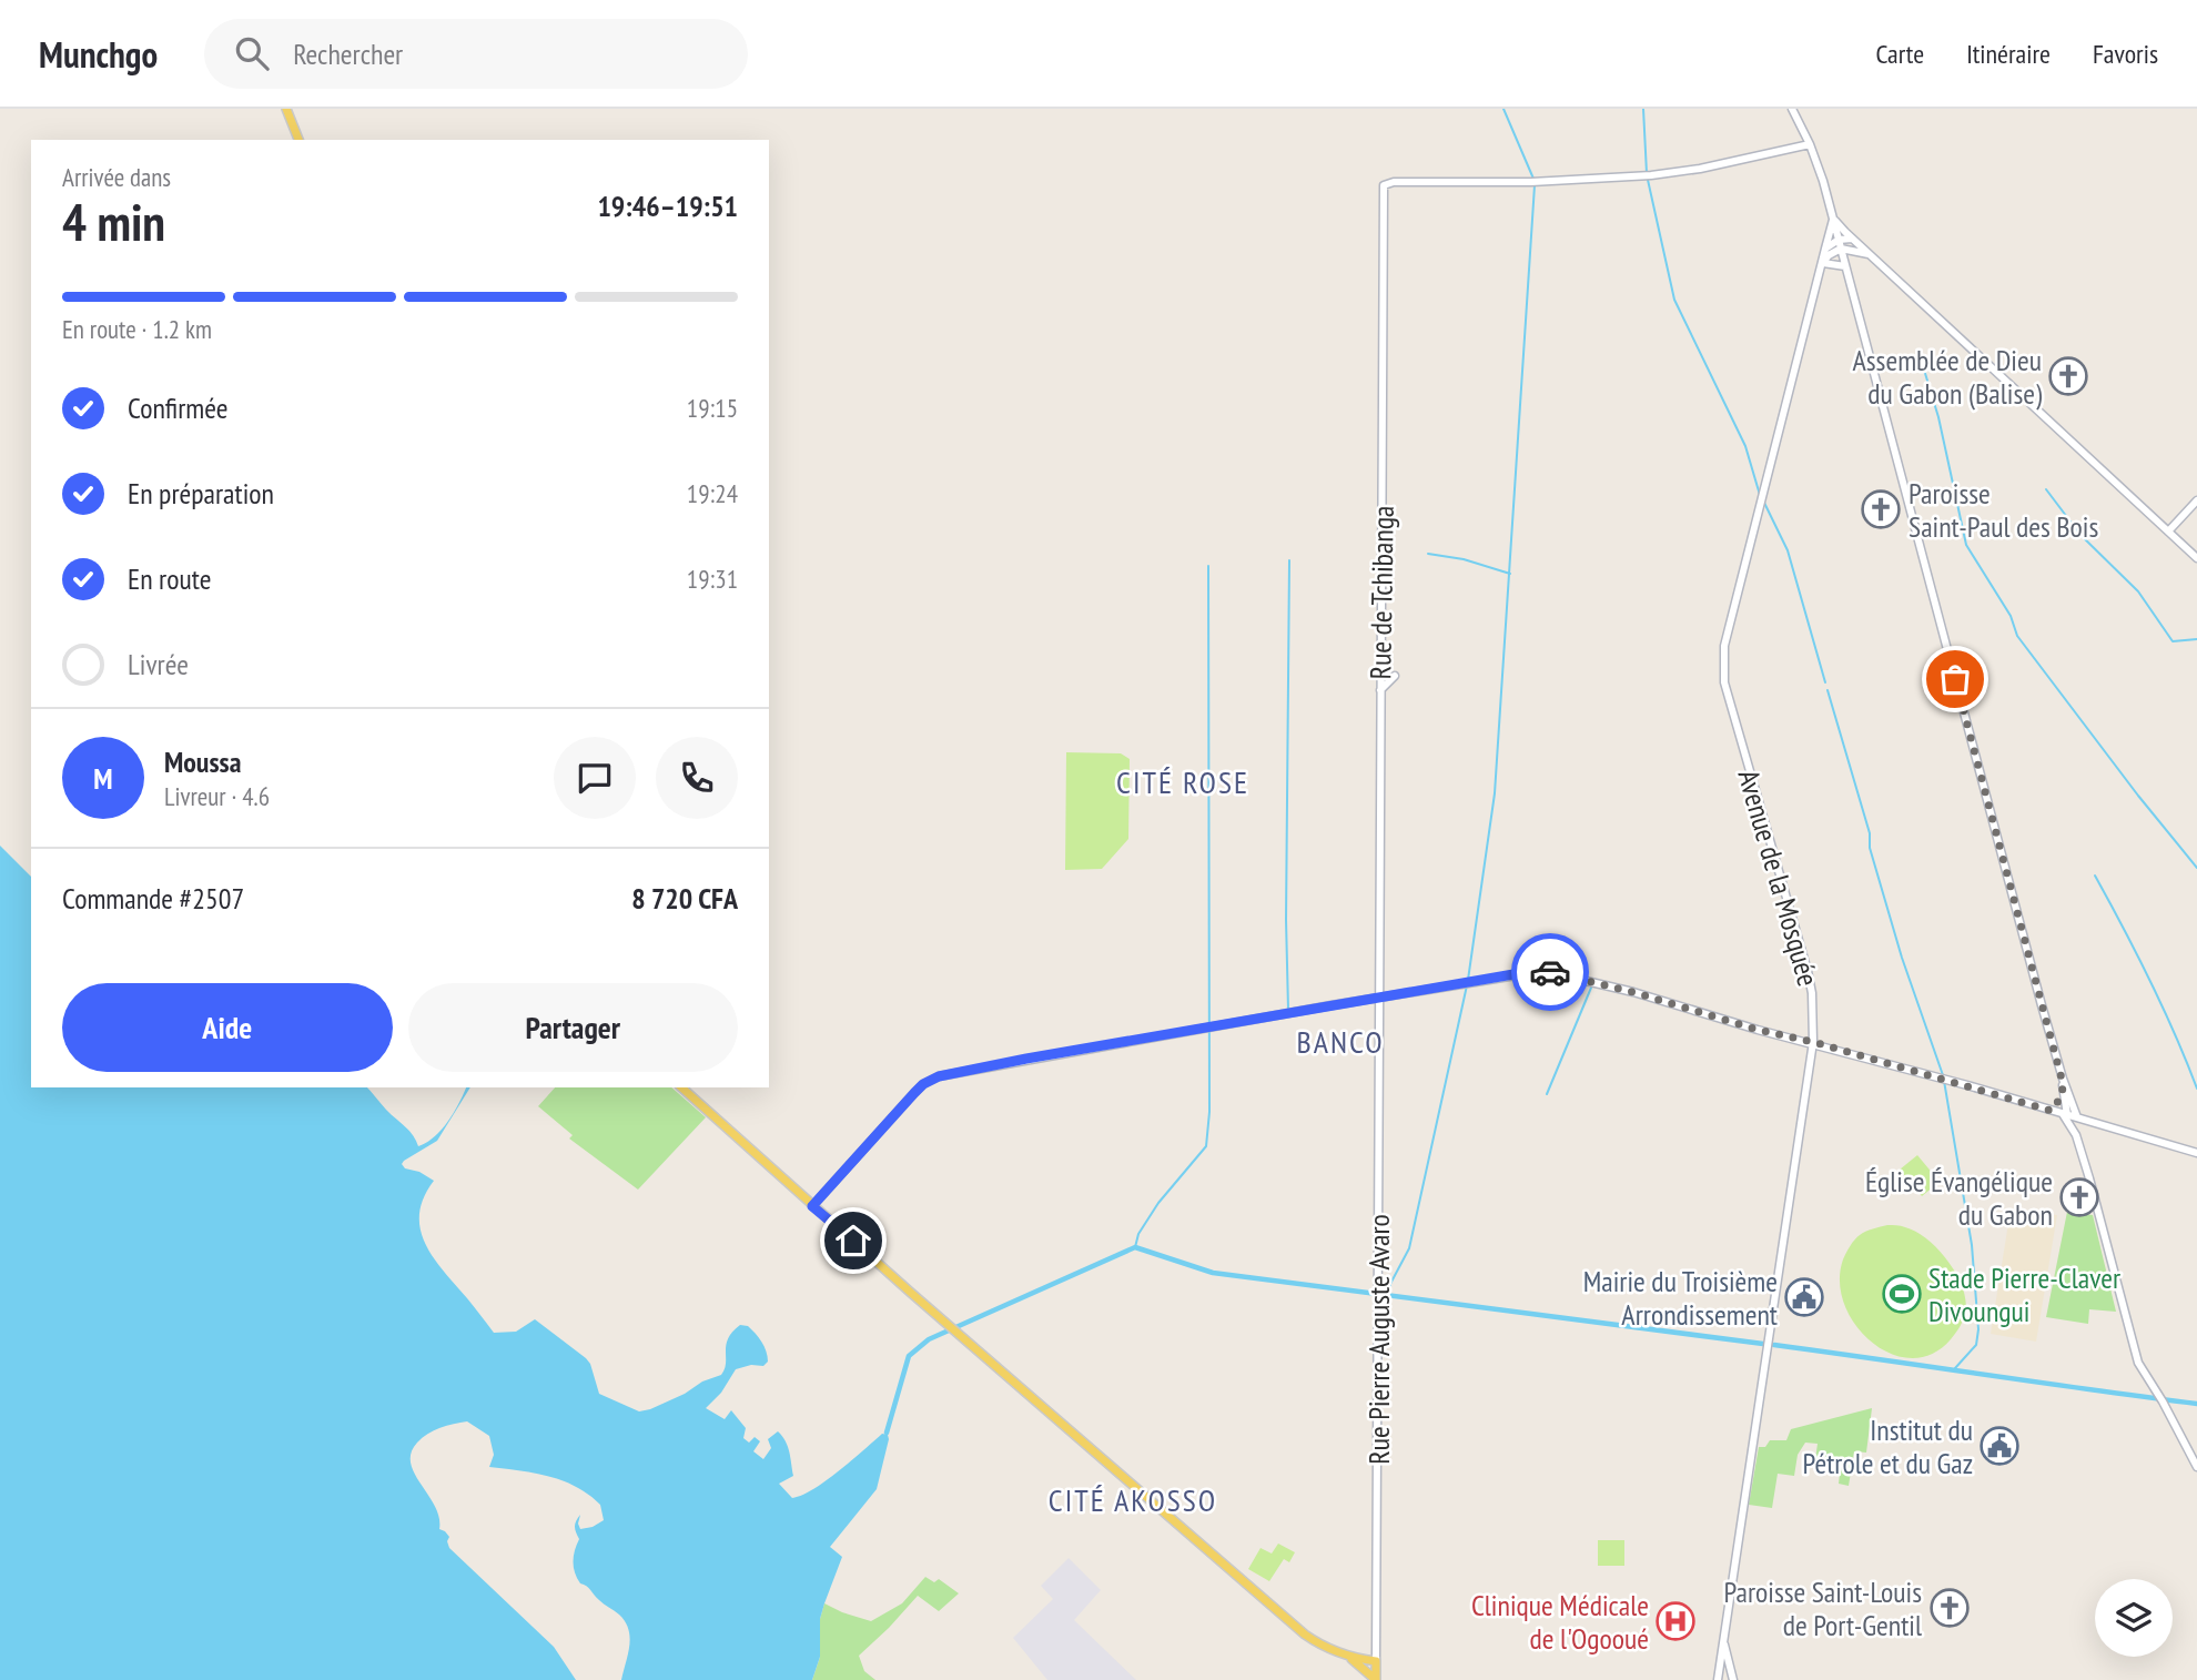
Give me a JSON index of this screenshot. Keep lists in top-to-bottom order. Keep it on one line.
{"streets":{"main road":["Rue Pierre Auguste Avaro"],"street":["Rue de Tchibanga","Avenue de la Mosquée"]},"crossings":[["Rue de Tchibanga","Rue Pierre Auguste Avaro"]],"districts":["CITÉ ROSE","BANCO","CITÉ AKOSSO"],"places":{"church":["Assemblée de Dieu du Gabon (Balise)","Paroisse Saint-Paul des Bois","Église Évangélique du Gabon","Paroisse Saint-Louis de Port-Gentil"],"sports":["Stade Pierre-Claver Divoungui"],"public building":["Mairie du Troisième Arrondissement","Institut du Pétrole et du Gaz"],"hospital":["Clinique Médicale de l'Ogooué"]},"page":{"header":"Munchgo","search":"Rechercher","nav":["Carte","Itinéraire","Favoris"],"heading":["4 min","Arrivée dans","19:46–19:51"],"panel":["Moussa","Livreur · 4.6","Commande #2507","8 720 CFA"],"bar":"En route · 1.2 km","list":[["Confirmée","19:15"],["En préparation","19:24"],["En route","19:31"],"Livrée"],"round":"M","buttons":["Aide","Partager"]}}
